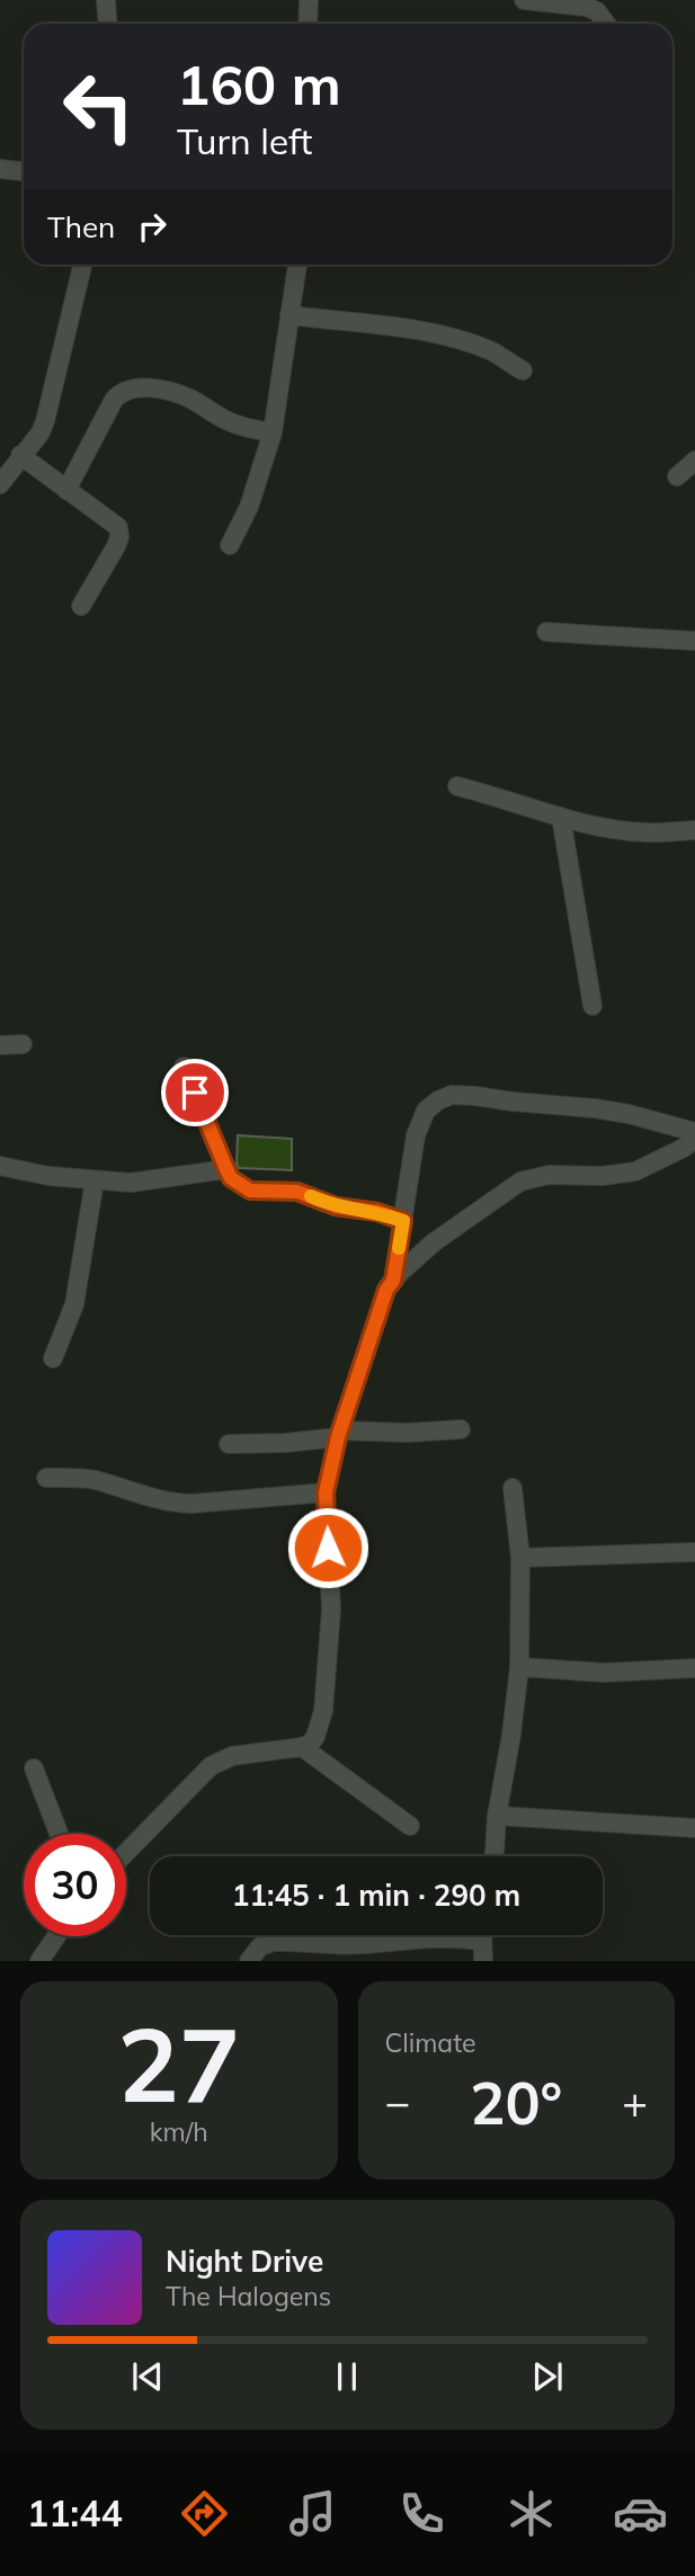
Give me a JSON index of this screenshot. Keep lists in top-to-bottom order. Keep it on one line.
{"page":{"turn":["160 m","Turn left"],"then":"Then","limit":"30","trip":"11:45 · 1 min · 290 m","tile":[["27","km/h"],"Climate"],"heat":["−","20°","+"],"song":["Night Drive","The Halogens"],"tabs":"11:44"}}
